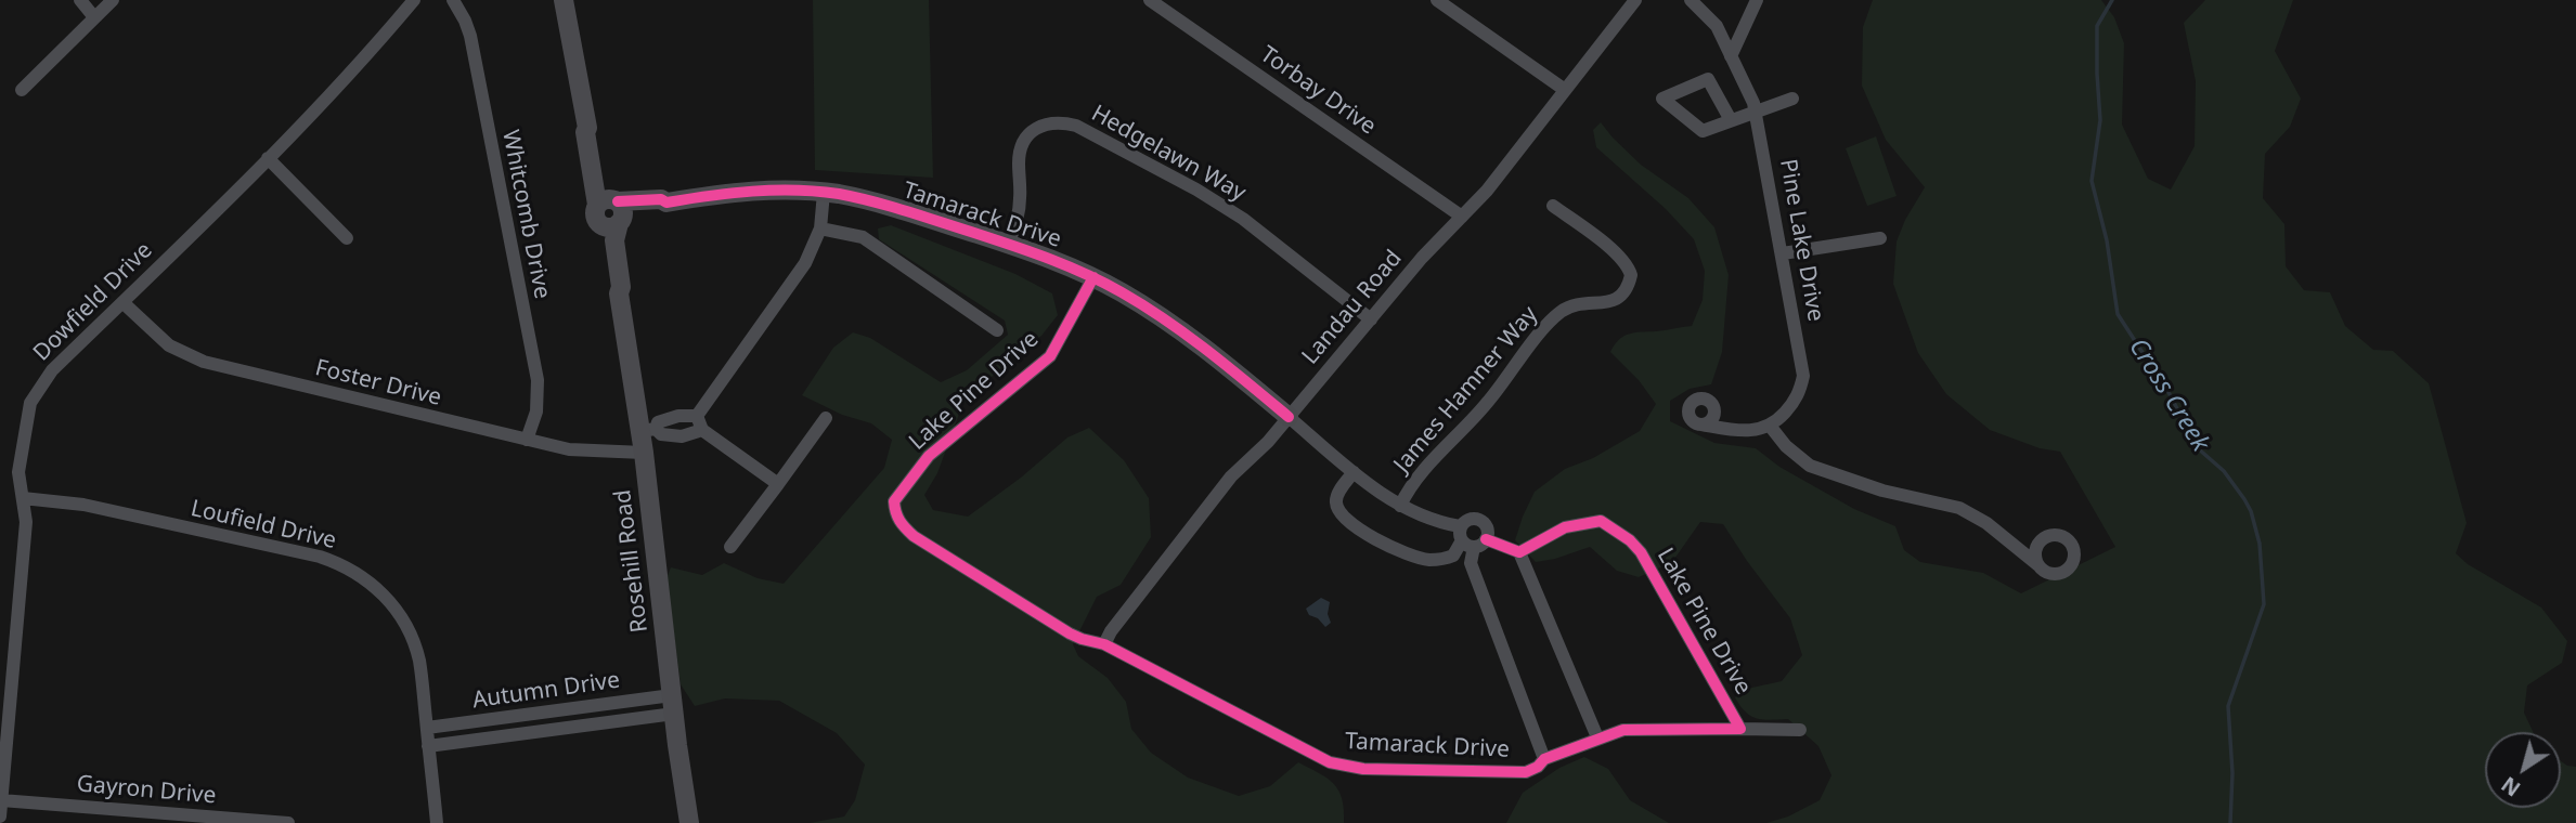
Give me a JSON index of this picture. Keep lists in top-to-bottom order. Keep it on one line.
{"streets":{"main road":["Tamarack Drive","Rosehill Road"],"street":["Torbay Drive","Hedgelawn Way","Whitcomb Drive","Pine Lake Drive","Dowfield Drive","Landau Road","Foster Drive","James Hamner Way","Lake Pine Drive","Loufield Drive","Autumn Drive","Gayron Drive"]},"crossings":[["Torbay Drive","Landau Road"],["Hedgelawn Way","Tamarack Drive"],["Hedgelawn Way","Landau Road"],["Whitcomb Drive","Foster Drive"],["Tamarack Drive","Landau Road"],["Tamarack Drive","James Hamner Way"],["Tamarack Drive","Lake Pine Drive"],["Tamarack Drive","Rosehill Road"],["Dowfield Drive","Foster Drive"],["Dowfield Drive","Loufield Drive"],["Dowfield Drive","Gayron Drive"],["Landau Road","Lake Pine Drive"],["Foster Drive","Rosehill Road"],["Loufield Drive","Autumn Drive"],["Rosehill Road","Autumn Drive"]],"water":["Cross Creek"],"north":"bottom left"}
